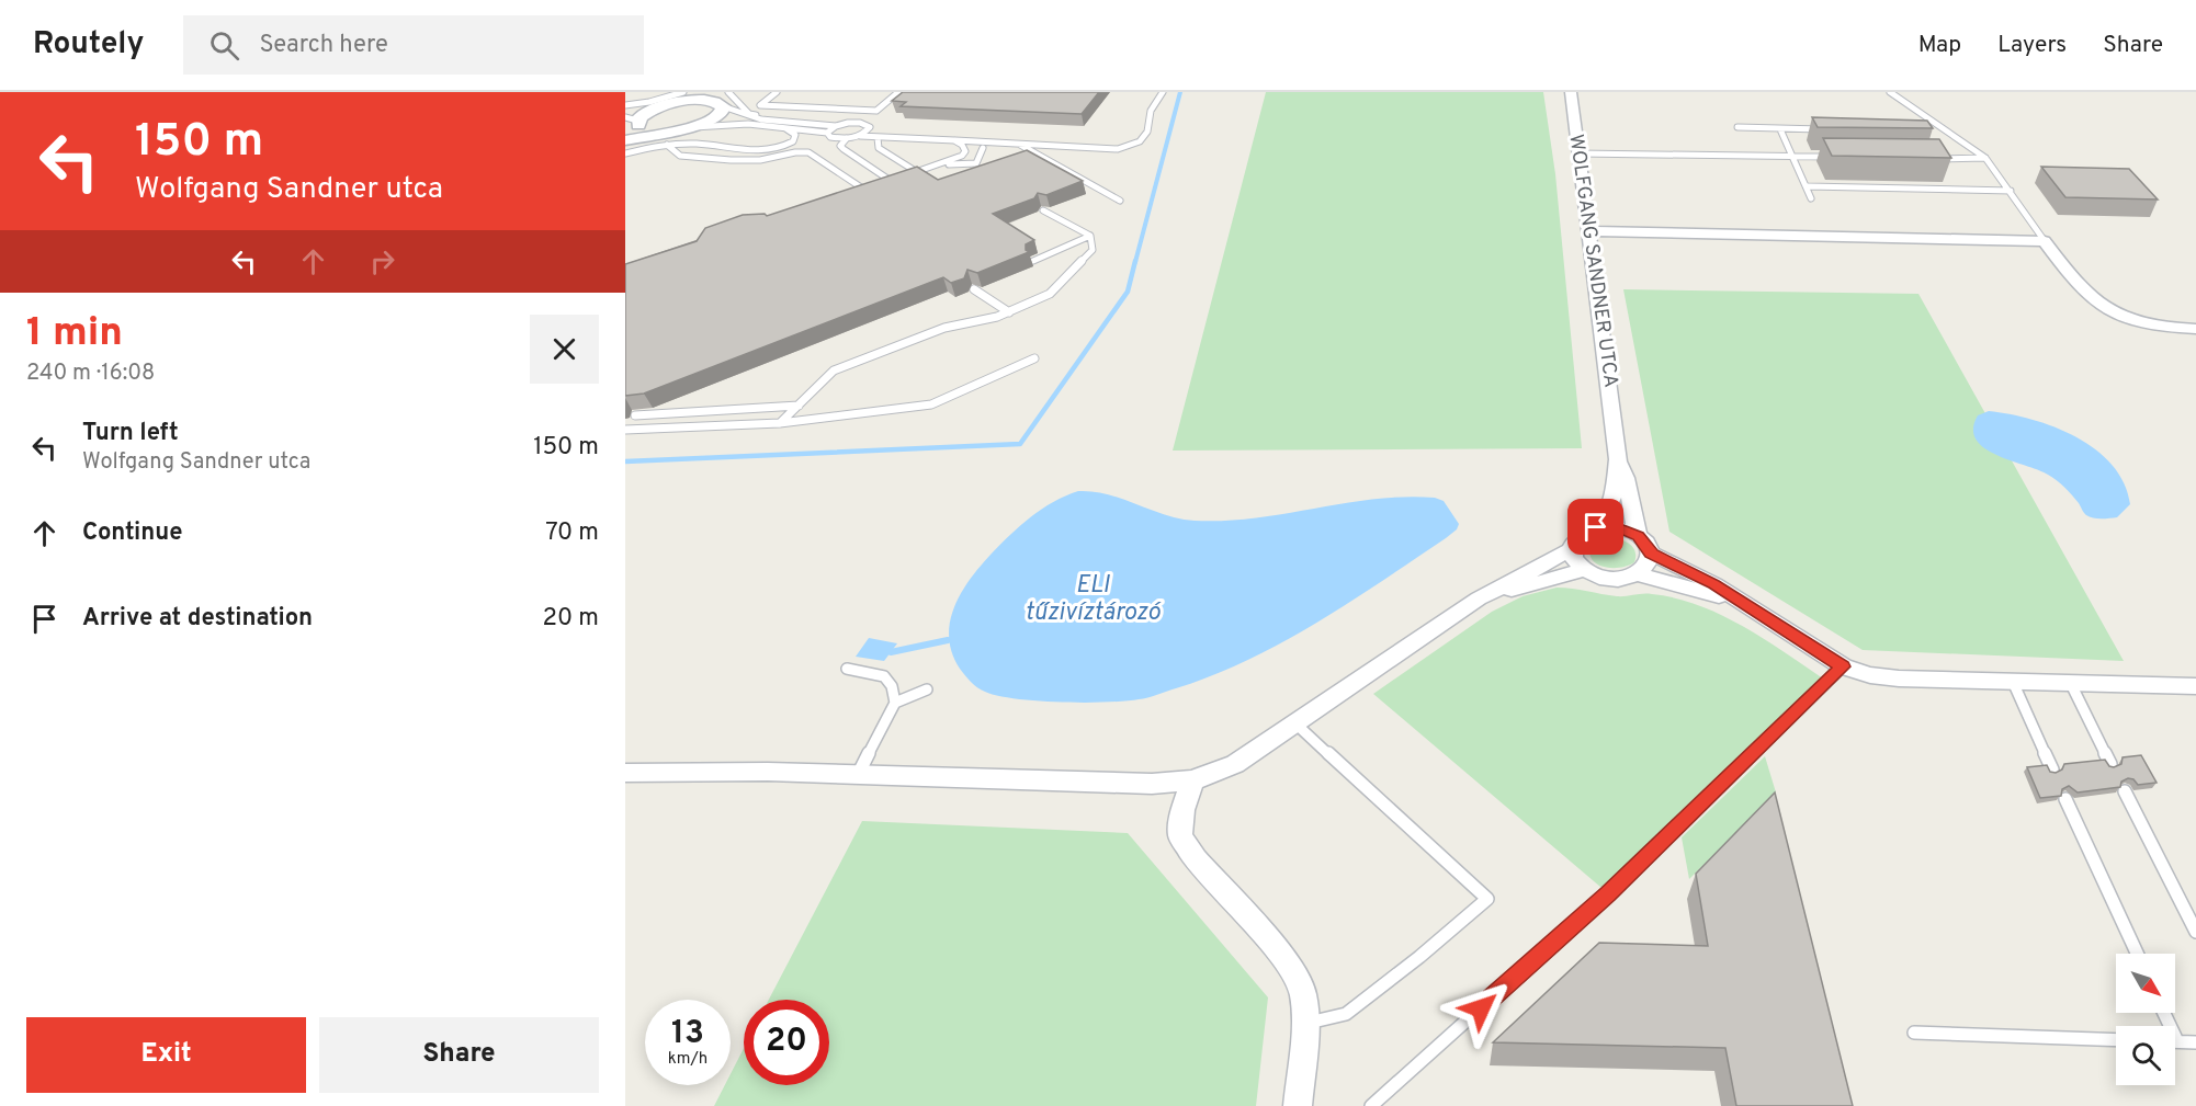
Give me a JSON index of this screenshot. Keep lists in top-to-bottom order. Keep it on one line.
{"streets":{"street":["WOLFGANG SANDNER UTCA"]},"water":["ELI tűzivíztározó"],"north":"bottom right","page":{"header":"Routely","search":"Search here","nav":["Map","Layers","Share"],"turn":["150 m","Wolfgang Sandner utca"],"heading":["1 min","240 m · 16:08"],"list":[{"name":"Turn left","note":"Wolfgang Sandner utca","value":"150 m"},{"name":"Continue","value":"70 m"},{"name":"Arrive at destination","value":"20 m"}],"speed":"13 km/h","limit":"20","buttons":["Exit","Share"]}}
